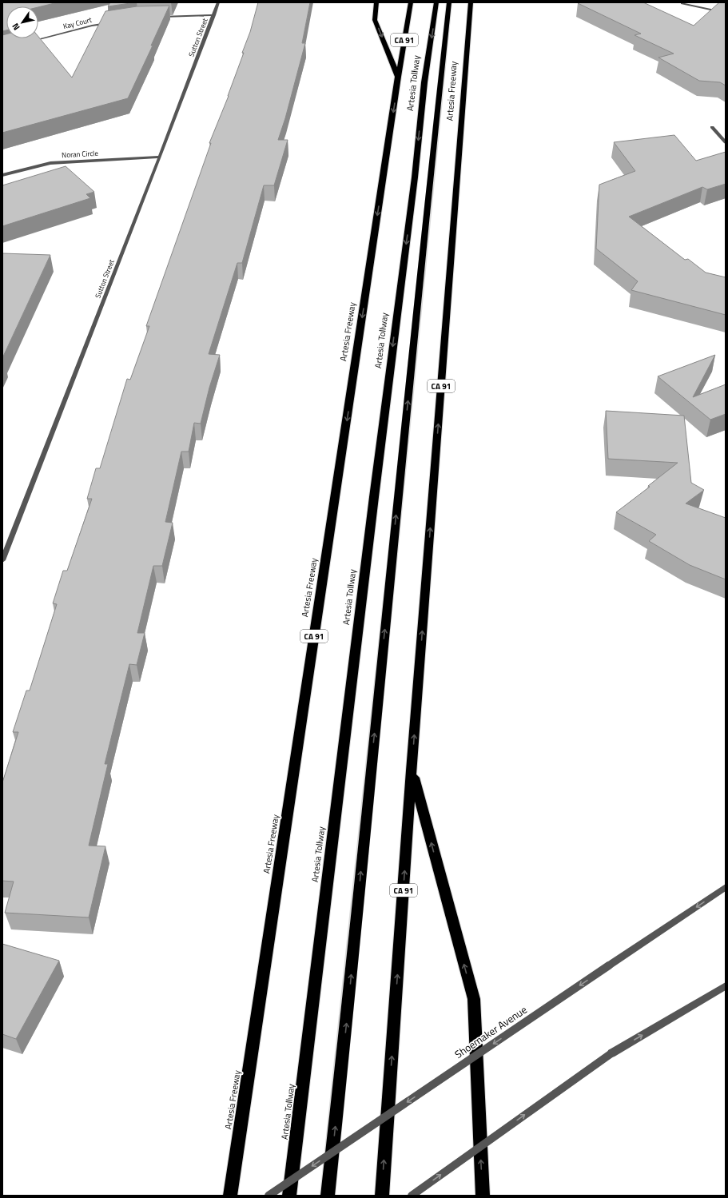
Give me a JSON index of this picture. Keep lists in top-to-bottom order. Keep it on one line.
{"streets":{"highway":["CA 91","Artesia Tollway","Artesia Freeway"],"street":["Kay Court","Sutton Street","Noran Circle","Shoemaker Avenue"]},"crossings":[["Sutton Street","Noran Circle"]],"one_way":["Shoemaker Avenue"],"north":"bottom left"}
